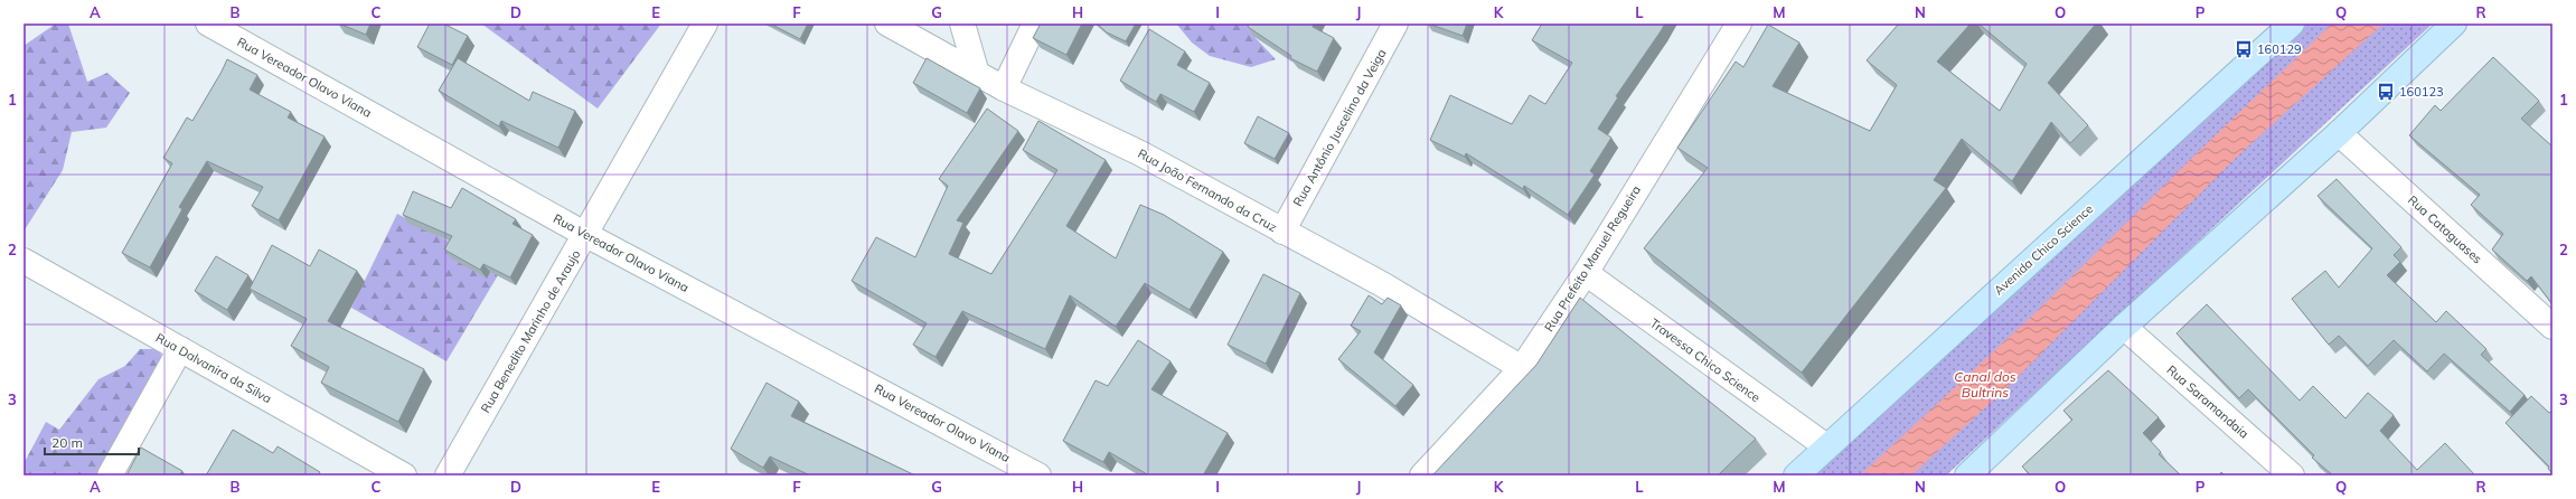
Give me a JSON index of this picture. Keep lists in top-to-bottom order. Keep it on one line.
{"streets":{"main road":["Avenida Chico Science"],"street":["Rua Vereador Olavo Viana","Rua Antônio Juscelino da Veiga","Rua João Fernando da Cruz","Rua Cataguases","Rua Prefeito Manuel Regueira","Rua Benedito Marinho de Araujo","Travessa Chico Science","Rua Dalvanira da Silva","Rua Saramandaia"]},"crossings":[["Rua Vereador Olavo Viana","Rua Benedito Marinho de Araujo"],["Rua Antônio Juscelino da Veiga","Rua João Fernando da Cruz"],["Rua João Fernando da Cruz","Rua Prefeito Manuel Regueira"],["Avenida Chico Science","Travessa Chico Science"],["Rua Prefeito Manuel Regueira","Travessa Chico Science"]],"water":["Canal dos Bultrins"],"places":{"bus stop":["160129","160123"]},"scale_bar":"20 m","grid":{"columns":["A","B","C","D","E","F","G","H","I","J","K","L","M","N","O","P","Q","R"],"rows":["1","2","3"]}}
